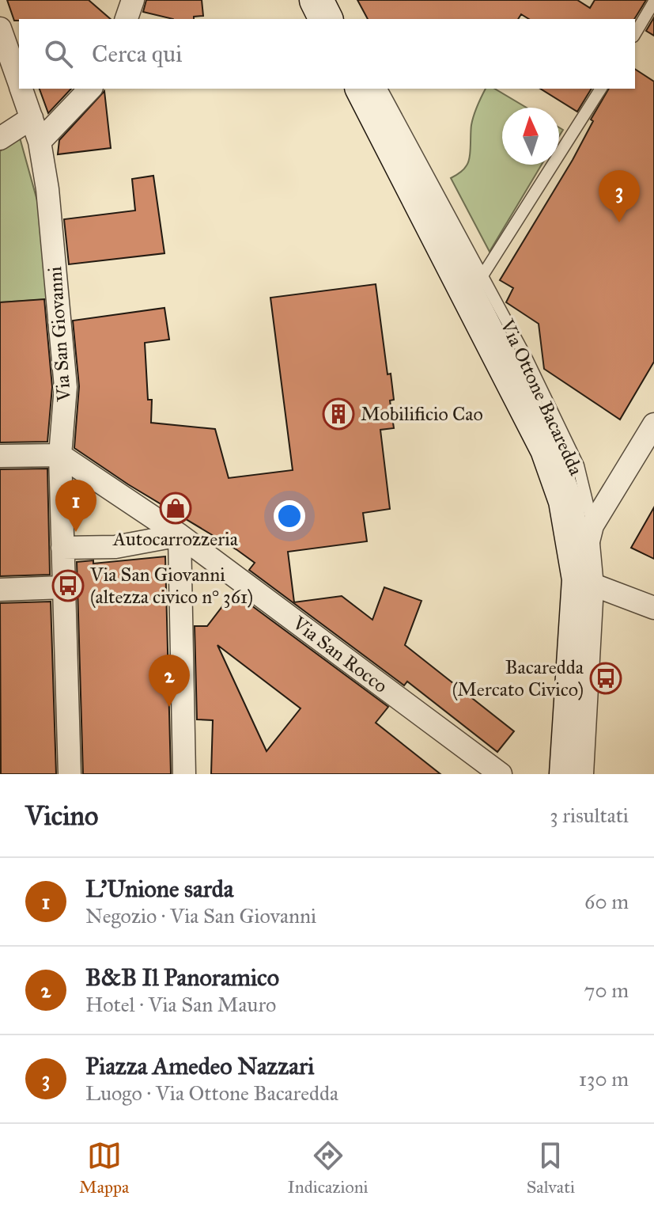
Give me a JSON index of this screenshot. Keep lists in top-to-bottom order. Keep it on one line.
{"streets":{"street":["Via San Giovanni","Via Ottone Bacaredda","Via San Rocco"]},"crossings":[["Via San Giovanni","Via San Rocco"]],"places":{"building":["Mobilificio Cao"],"shop":["Autocarrozzeria"],"bus stop":["Via San Giovanni (altezza civico n° 361)","Bacaredda (Mercato Civico)"]},"north":"top","page":{"search":"Cerca qui","pins":["3","1","2"],"heading":["Vicino","3 risultati"],"list":[{"mark":"1","name":"L'Unione sarda","note":"Negozio · Via San Giovanni","value":"60 m"},{"mark":"2","name":"B&B Il Panoramico","note":"Hotel · Via San Mauro","value":"70 m"},{"mark":"3","name":"Piazza Amedeo Nazzari","note":"Luogo · Via Ottone Bacaredda","value":"130 m"}],"nav":["Mappa","Indicazioni","Salvati"]}}
